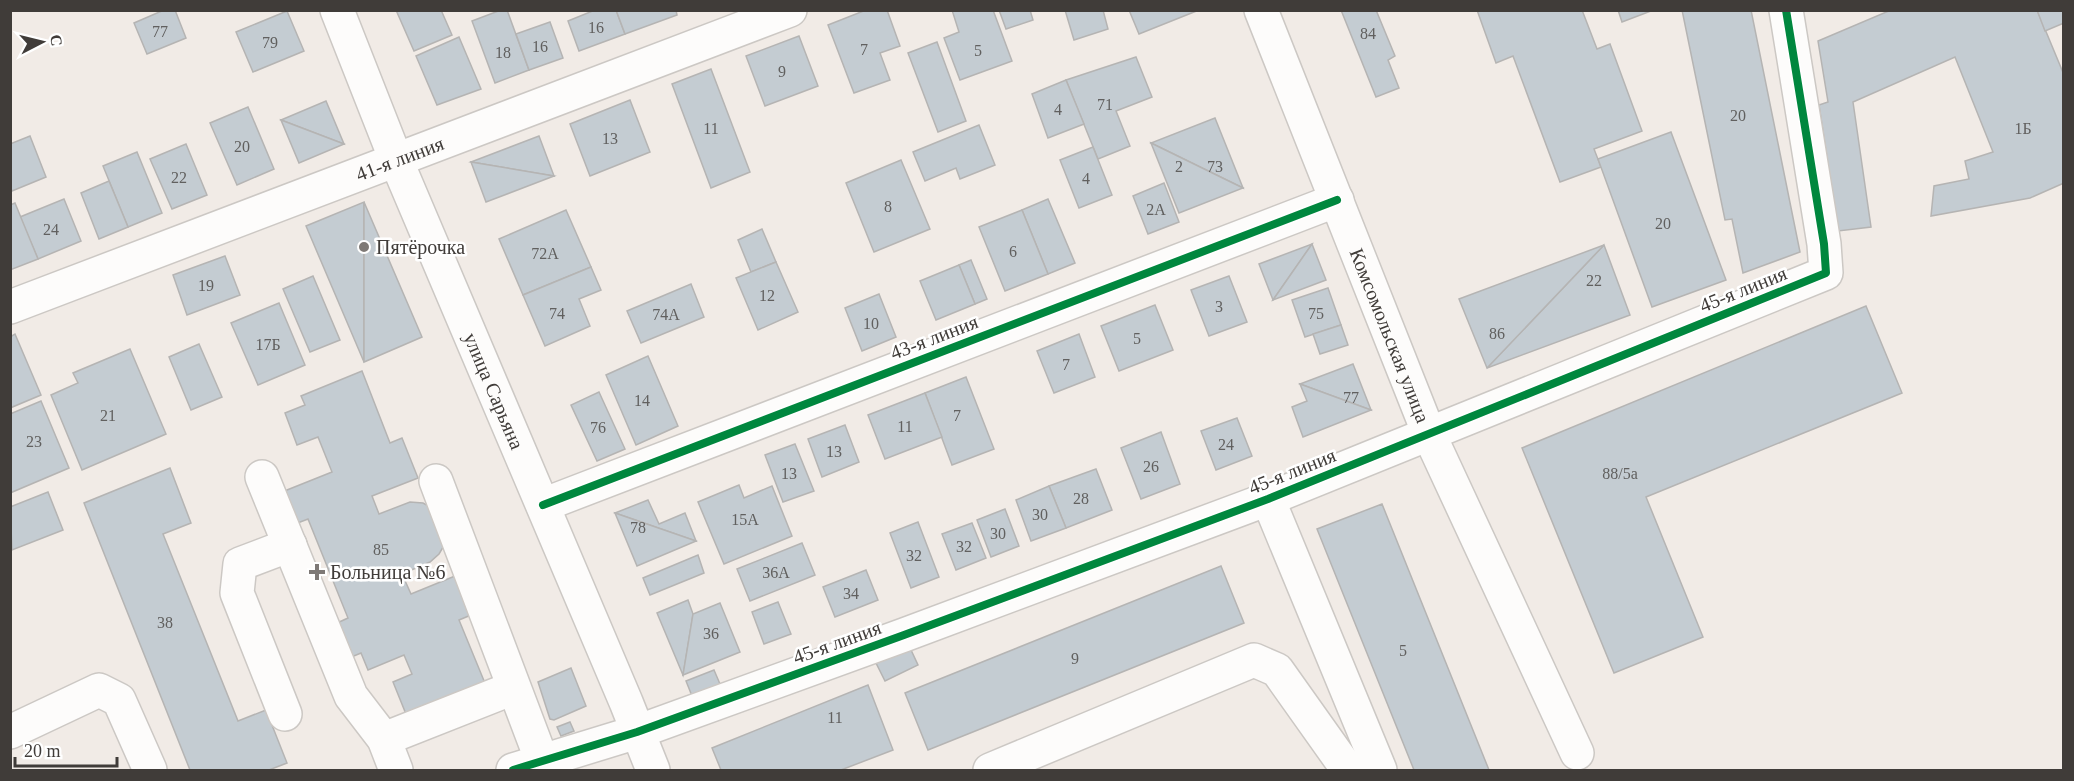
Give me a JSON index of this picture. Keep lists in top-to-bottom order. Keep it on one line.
{"streets":{"street":["41-я линия","45-я линия","Комсомольская улица","43-я линия","улица Сарьяна"]},"crossings":[["41-я линия","улица Сарьяна"],["45-я линия","Комсомольская улица"],["45-я линия","улица Сарьяна"],["Комсомольская улица","43-я линия"],["43-я линия","улица Сарьяна"]],"places":{"other":["Пятёрочка"],"health":["Больница №6"]},"house_numbers":["16","77","84","79","16","7","5","18","9","71","4","20","11","1Б","13","20","2","73","22","4","8","2А","20","24","6","72А","22","19","12","3","74","75","74А","10","86","5","17Б","7","77","14","21","7","11","76","23","24","13","26","13","88/5а","28","30","15А","78","30","32","85","32","36А","34","38","36","5","9","11"],"scale_bar":"20 m","north":"right"}
